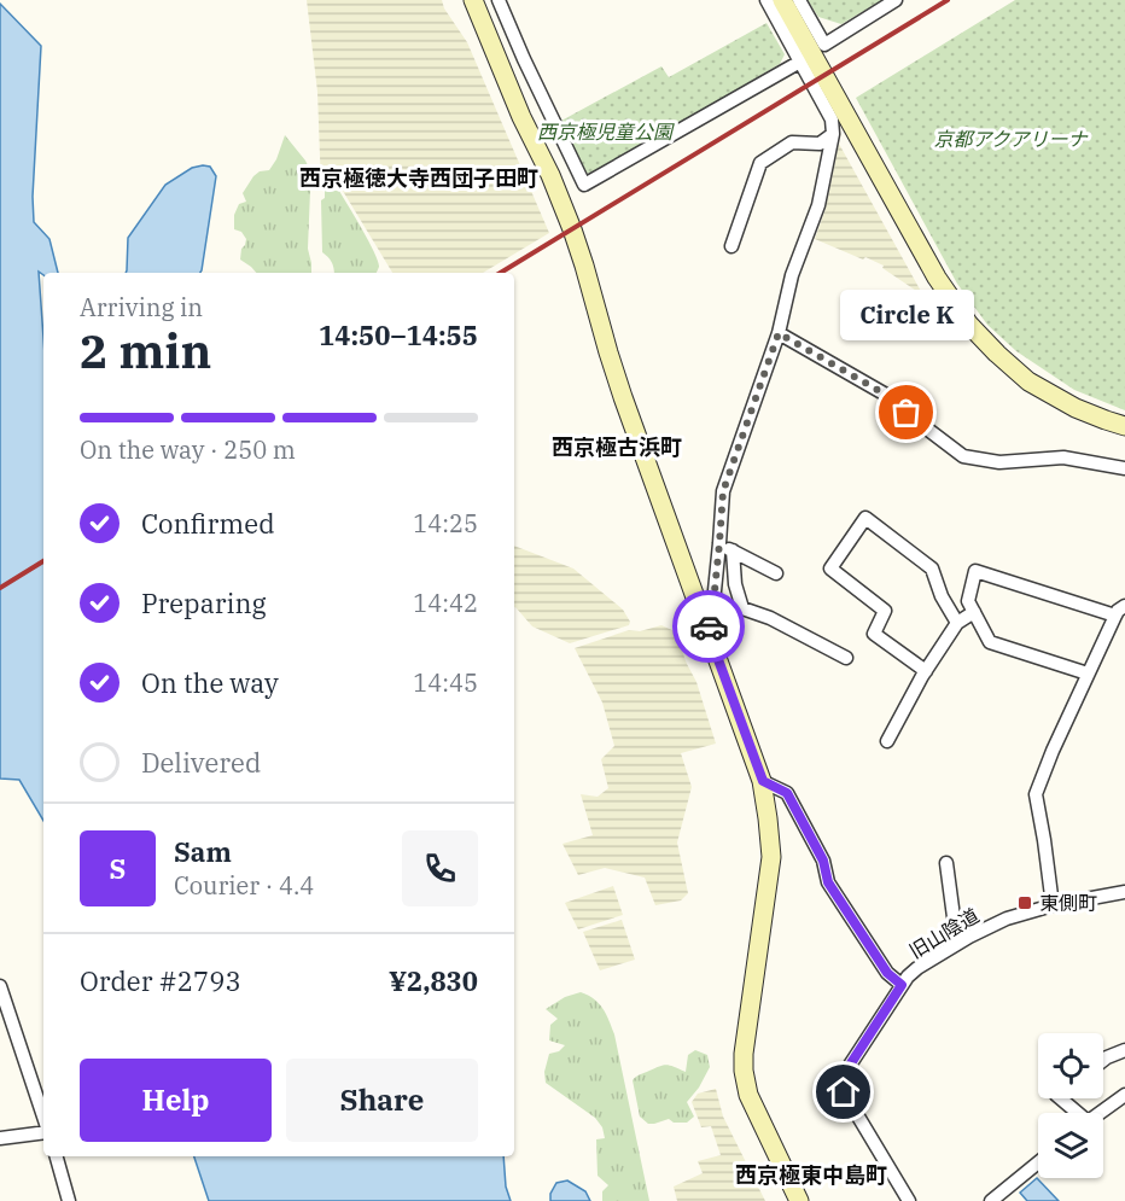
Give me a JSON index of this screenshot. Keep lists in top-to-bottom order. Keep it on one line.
{"streets":{"street":["旧山陰道"]},"districts":["西京極徳大寺西団子田町","西京極古浜町","西京極東中島町"],"parks":["西京極児童公園","京都アクアリーナ"],"places":{"other":["Circle K"],"transit":["東側町"]},"page":{"heading":["2 min","Arriving in","14:50–14:55"],"panel":["Sam","Courier · 4.4","Order #2793","¥2,830"],"bubble":"Circle K","bar":"On the way · 250 m","list":[["Confirmed","14:25"],["Preparing","14:42"],["On the way","14:45"],"Delivered"],"round":"S","buttons":["Help","Share"]}}
